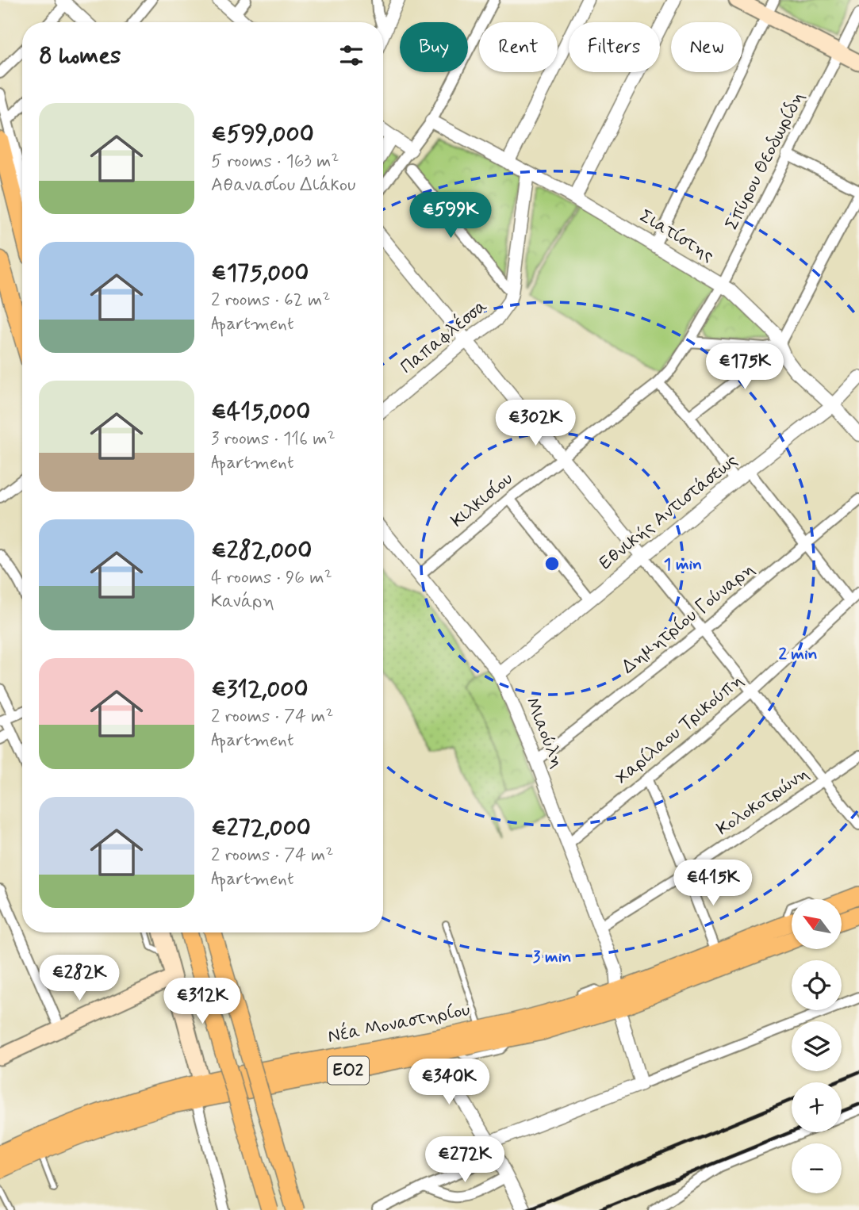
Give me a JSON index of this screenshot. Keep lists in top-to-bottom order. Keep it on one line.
{"streets":{"main road":["Νέα Μοναστηρίου","ΕΟ2"],"street":["Σπύρου Θεοδωρίδη","Σιατίστης","Παπαφλέσσα","Κιλκισίου","Εθνικής Αντιστάσεως","Δημητρίου Γούναρη","Χαρίλαου Τρικούπη","Μιαούλη","Κολοκοτρώνη"]},"crossings":[["Σπύρου Θεοδωρίδη","Σιατίστης"],["Σπύρου Θεοδωρίδη","Κιλκισίου"],["Σιατίστης","Παπαφλέσσα"],["Σιατίστης","Κιλκισίου"],["Σιατίστης","Εθνικής Αντιστάσεως"],["Κιλκισίου","Μιαούλη"],["Εθνικής Αντιστάσεως","Μιαούλη"],["Δημητρίου Γούναρη","Μιαούλη"],["Χαρίλαου Τρικούπη","Μιαούλη"],["Μιαούλη","Κολοκοτρώνη"],["Μιαούλη","Νέα Μοναστηρίου"]],"north":"top left","page":{"chip":["Buy","Rent","Filters","New"],"heading":"8 homes","list":[{"name":"€599,000","note":"5 rooms · 163 m² · Αθανασίου Διάκου"},{"name":"€175,000","note":"2 rooms · 62 m² · Apartment"},{"name":"€415,000","note":"3 rooms · 116 m² · Apartment"},{"name":"€282,000","note":"4 rooms · 96 m² · Κανάρη"},{"name":"€312,000","note":"2 rooms · 74 m² · Apartment"},{"name":"€272,000","note":"2 rooms · 74 m² · Apartment"}],"price":["€599K","€175K","€302K","€415K","€282K","€312K","€340K","€272K"],"map_buttons":["+","−"]},"rings":["1 min","2 min","3 min"]}
